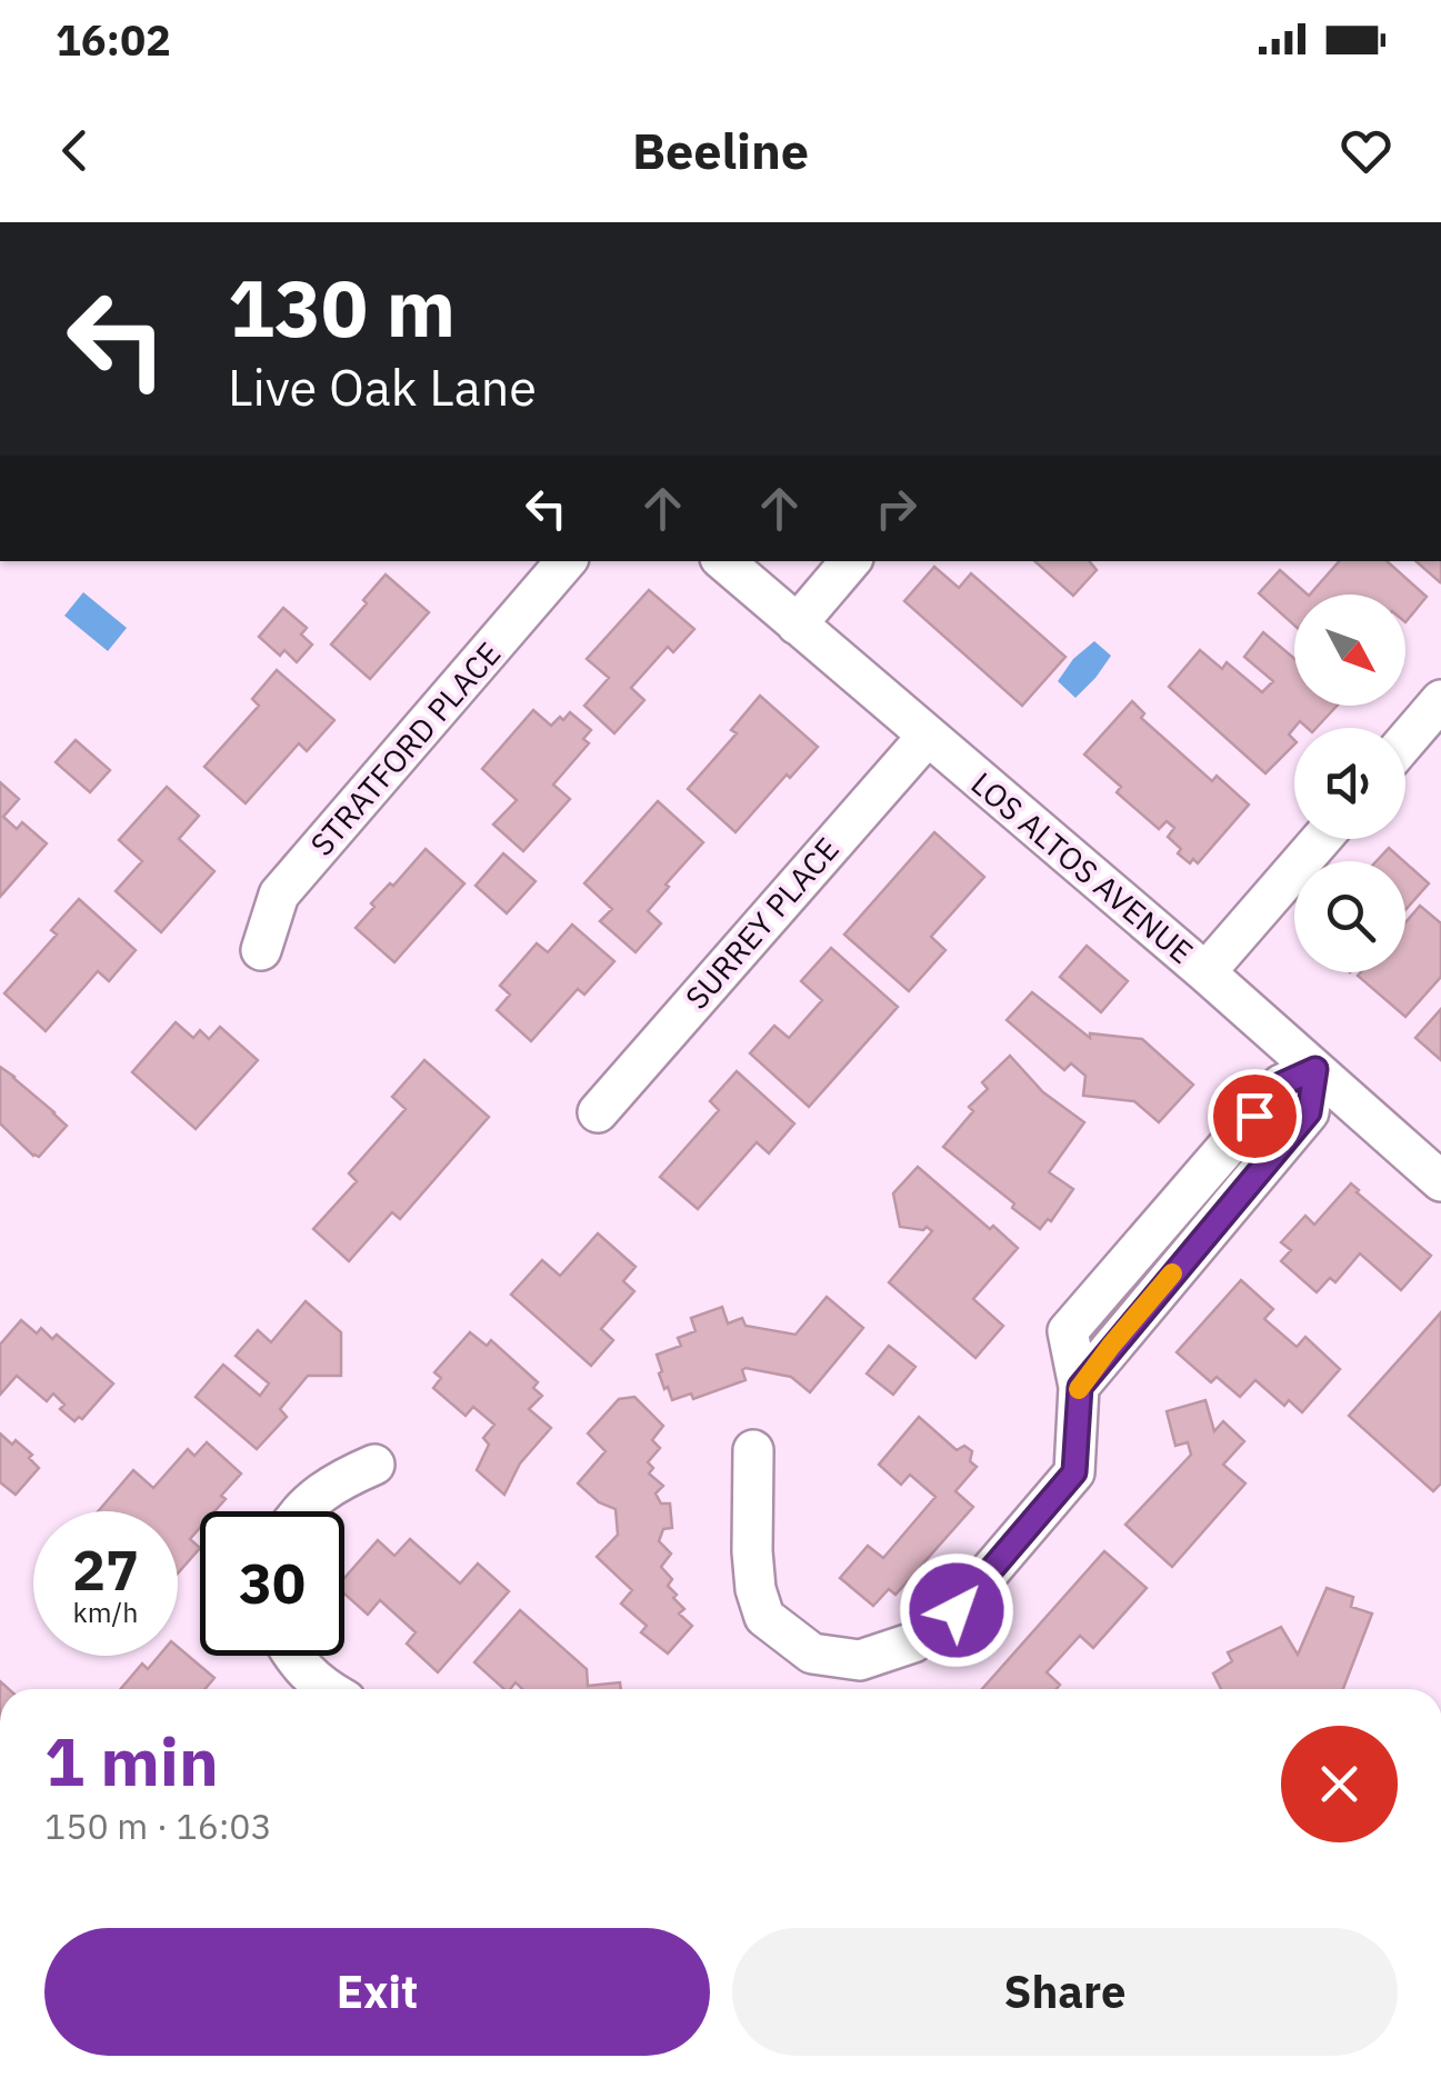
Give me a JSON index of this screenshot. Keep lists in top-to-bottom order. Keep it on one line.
{"streets":{"street":["STRATFORD PLACE","LOS ALTOS AVENUE","SURREY PLACE"]},"crossings":[["LOS ALTOS AVENUE","SURREY PLACE"]],"north":"bottom right","page":{"status":"16:02","header":"Beeline","turn":["130 m","Live Oak Lane"],"speed":"27 km/h","limit":"30","heading":["1 min","150 m · 16:03"],"buttons":["Exit","Share"]}}
